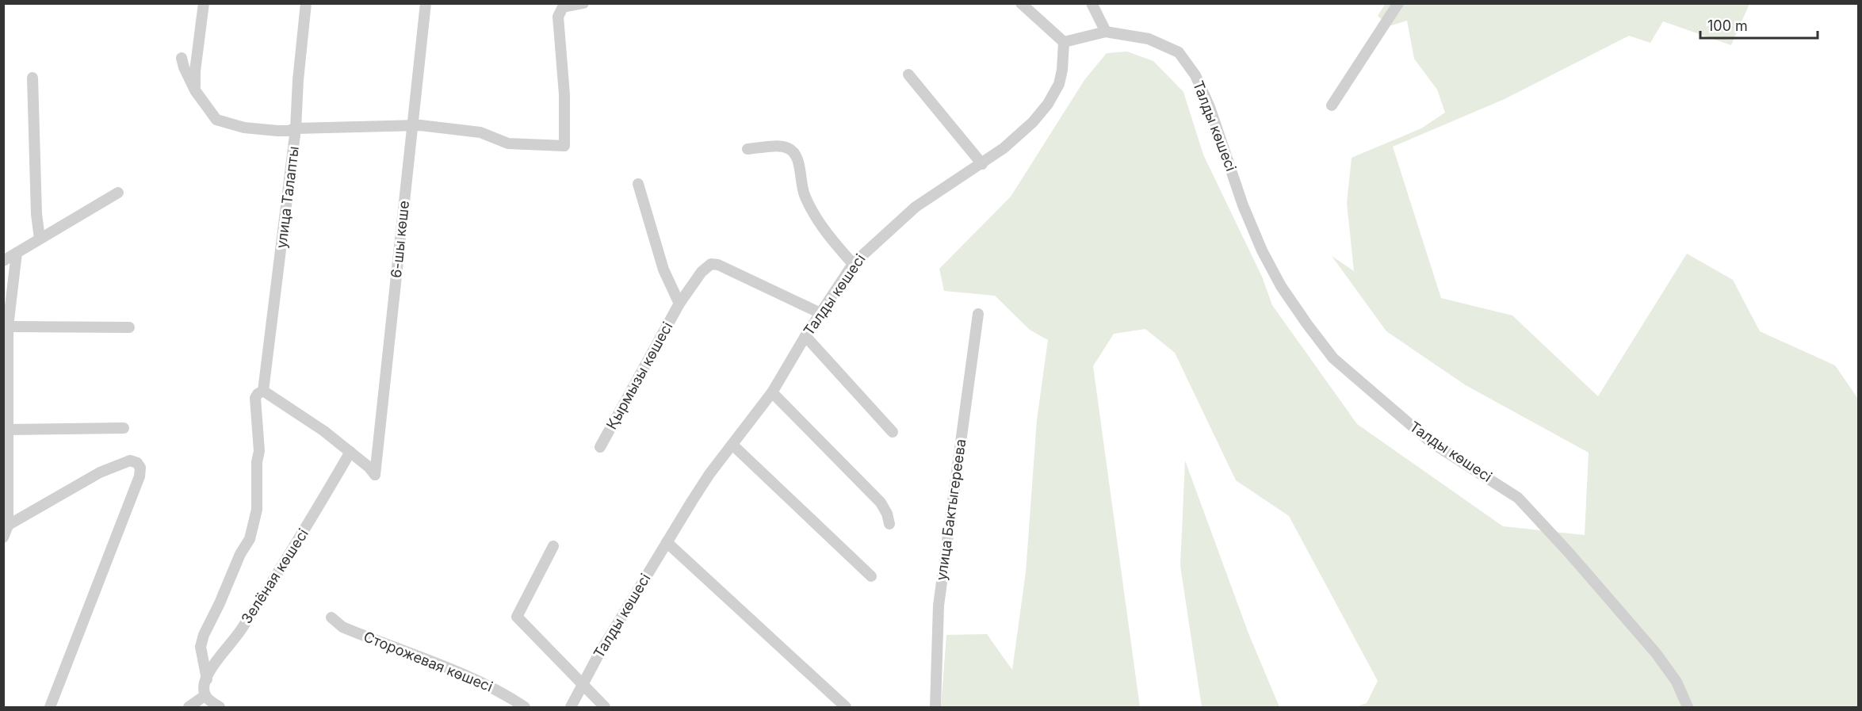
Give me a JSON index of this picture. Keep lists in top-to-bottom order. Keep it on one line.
{"streets":{"street":["Талды көшесі","улица Талапты","6-шы көше","Қырмызы көшесі","улица Бактыгереева","Зелёная көшесі","Сторожевая көшесі"]},"crossings":[["Талды көшесі","Қырмызы көшесі"],["улица Талапты","Зелёная көшесі"],["6-шы көше","Зелёная көшесі"]],"scale_bar":"100 m"}
